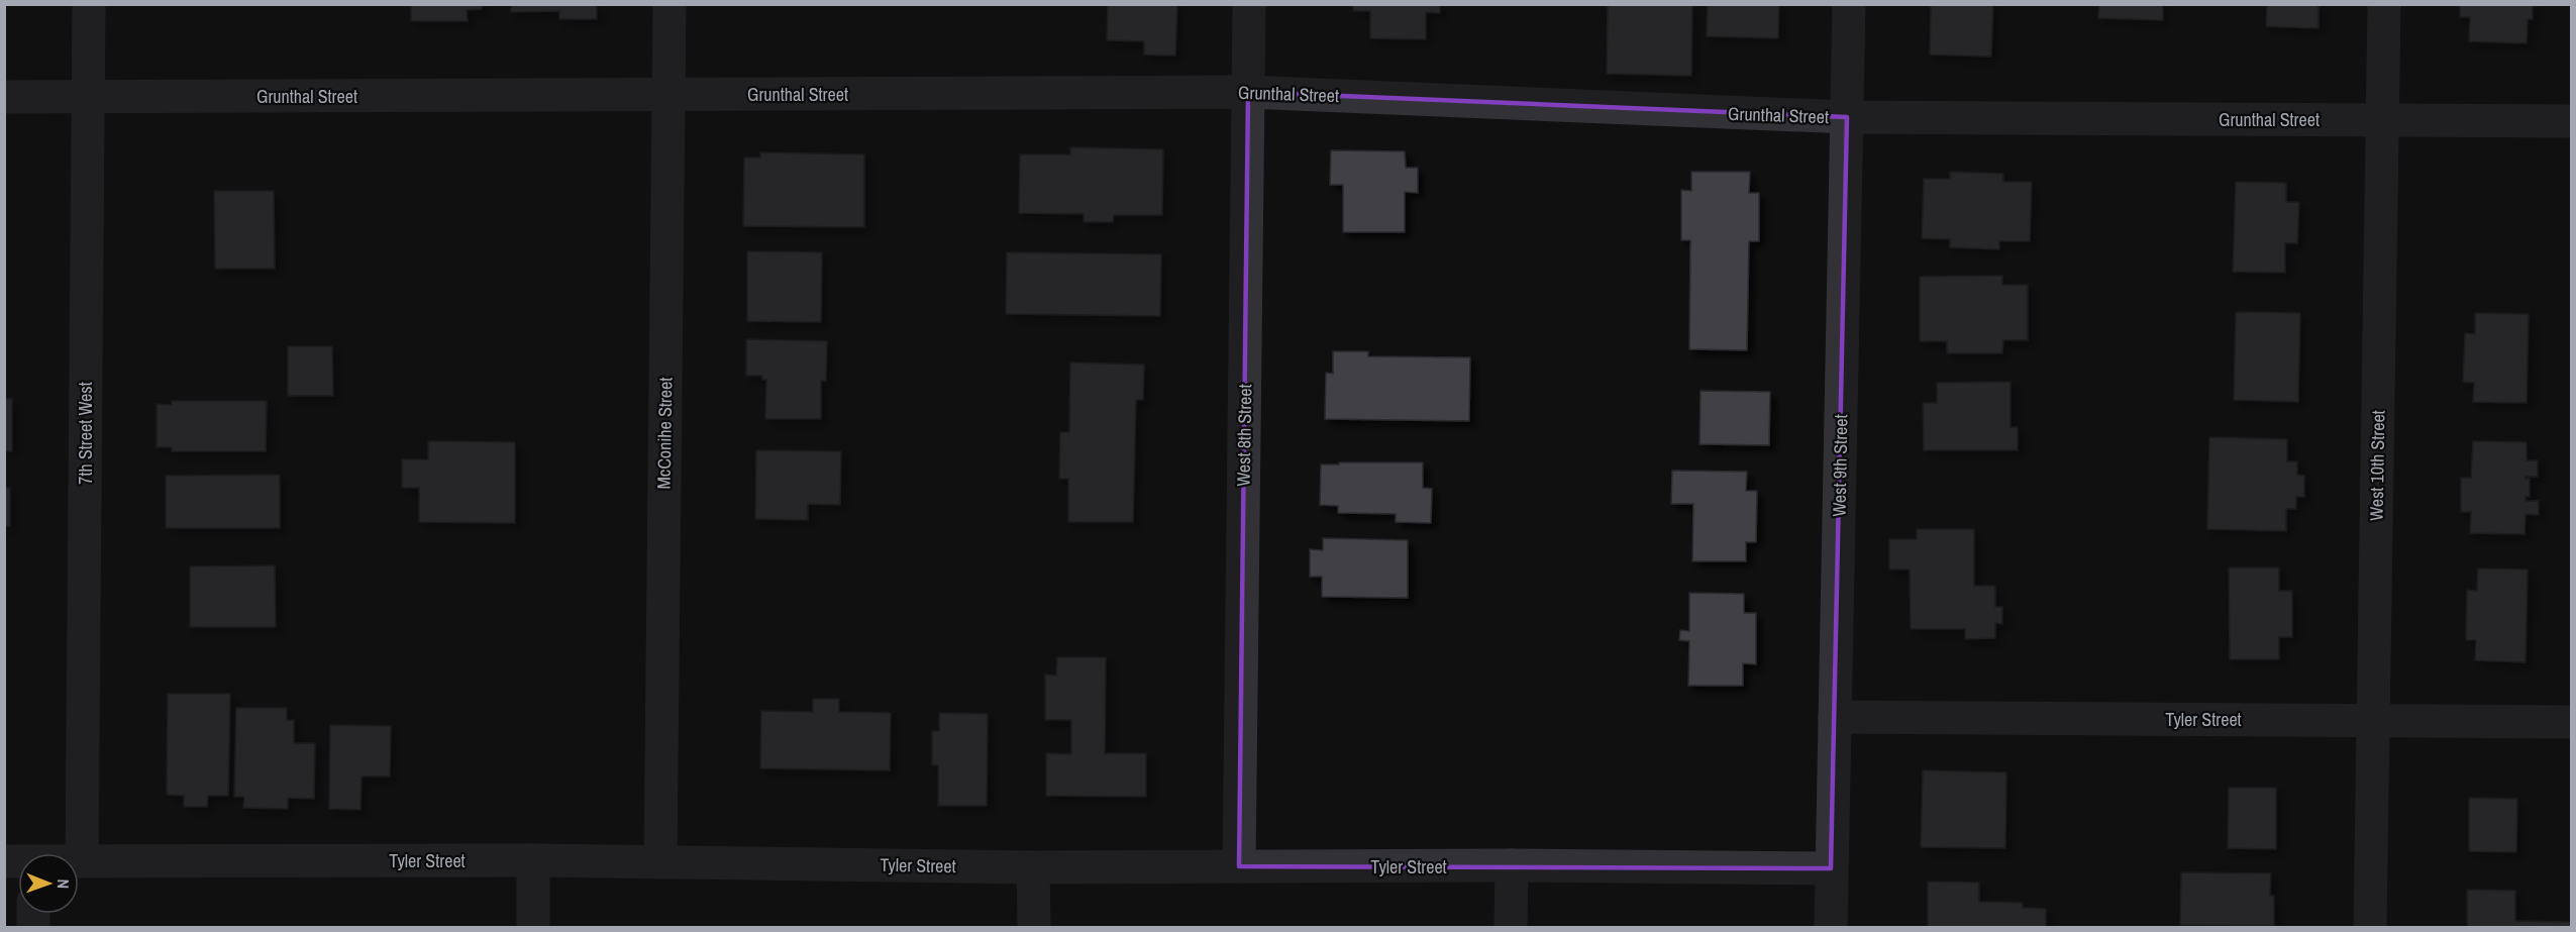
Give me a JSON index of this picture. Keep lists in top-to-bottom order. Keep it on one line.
{"streets":{"street":["Grunthal Street","7th Street West","McConihe Street","West 8th Street","West 9th Street","West 10th Street","Tyler Street"]},"crossings":[["Grunthal Street","7th Street West"],["Grunthal Street","McConihe Street"],["Grunthal Street","West 8th Street"],["Grunthal Street","West 9th Street"],["Grunthal Street","West 10th Street"],["7th Street West","Tyler Street"],["McConihe Street","Tyler Street"],["West 8th Street","Tyler Street"],["West 9th Street","Tyler Street"],["West 10th Street","Tyler Street"]],"north":"right"}
